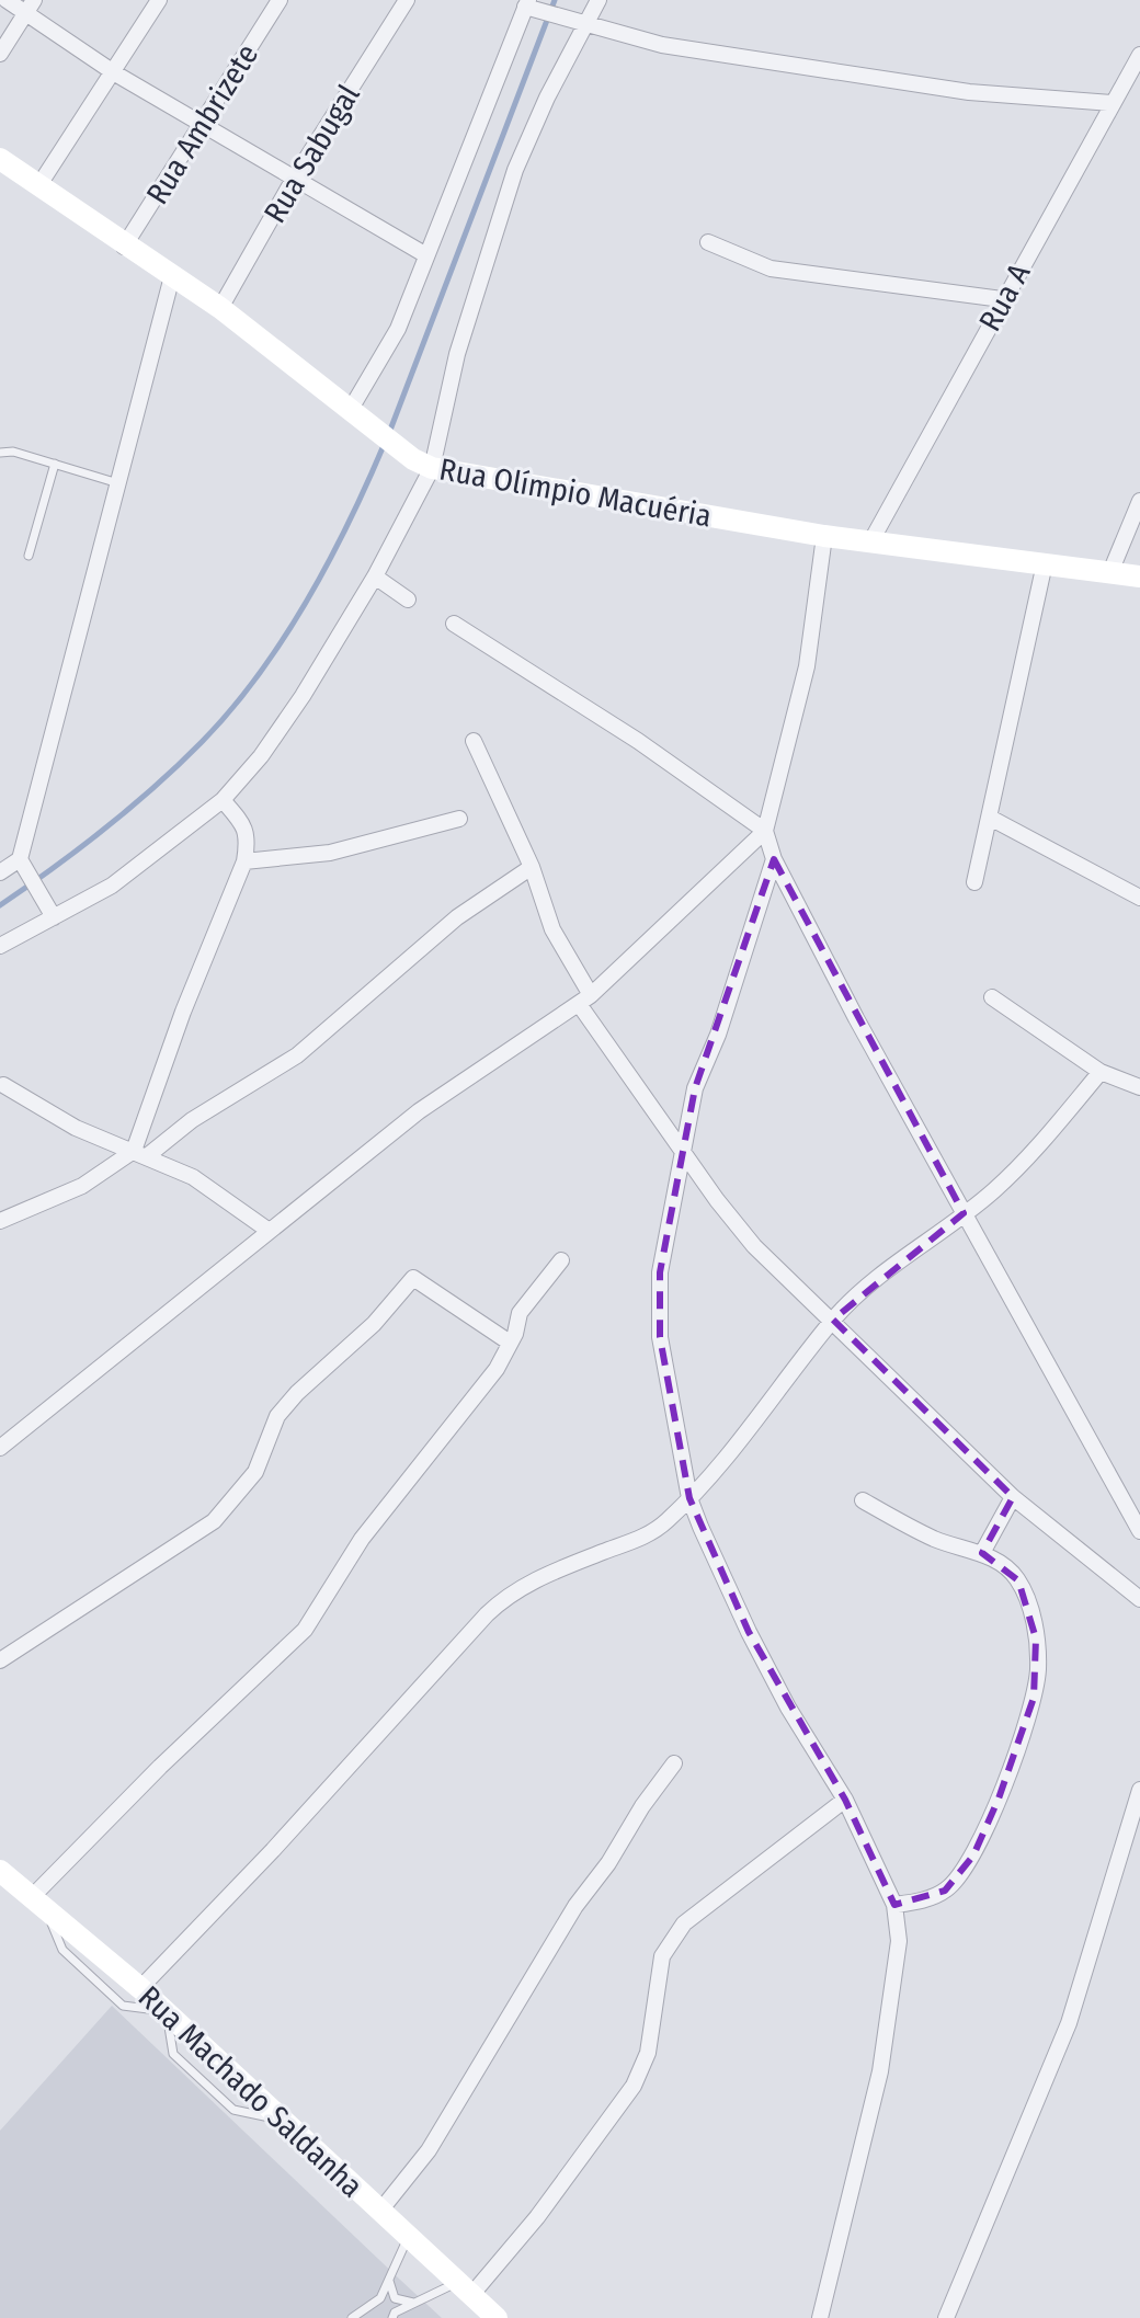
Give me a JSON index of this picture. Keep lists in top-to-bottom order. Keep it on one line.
{"streets":{"street":["Rua Ambrizete","Rua Sabugal","Rua A","Rua Olímpio Macuéria","Rua Machado Saldanha"]},"crossings":[["Rua Ambrizete","Rua Olímpio Macuéria"],["Rua Sabugal","Rua Olímpio Macuéria"],["Rua A","Rua Olímpio Macuéria"]]}
